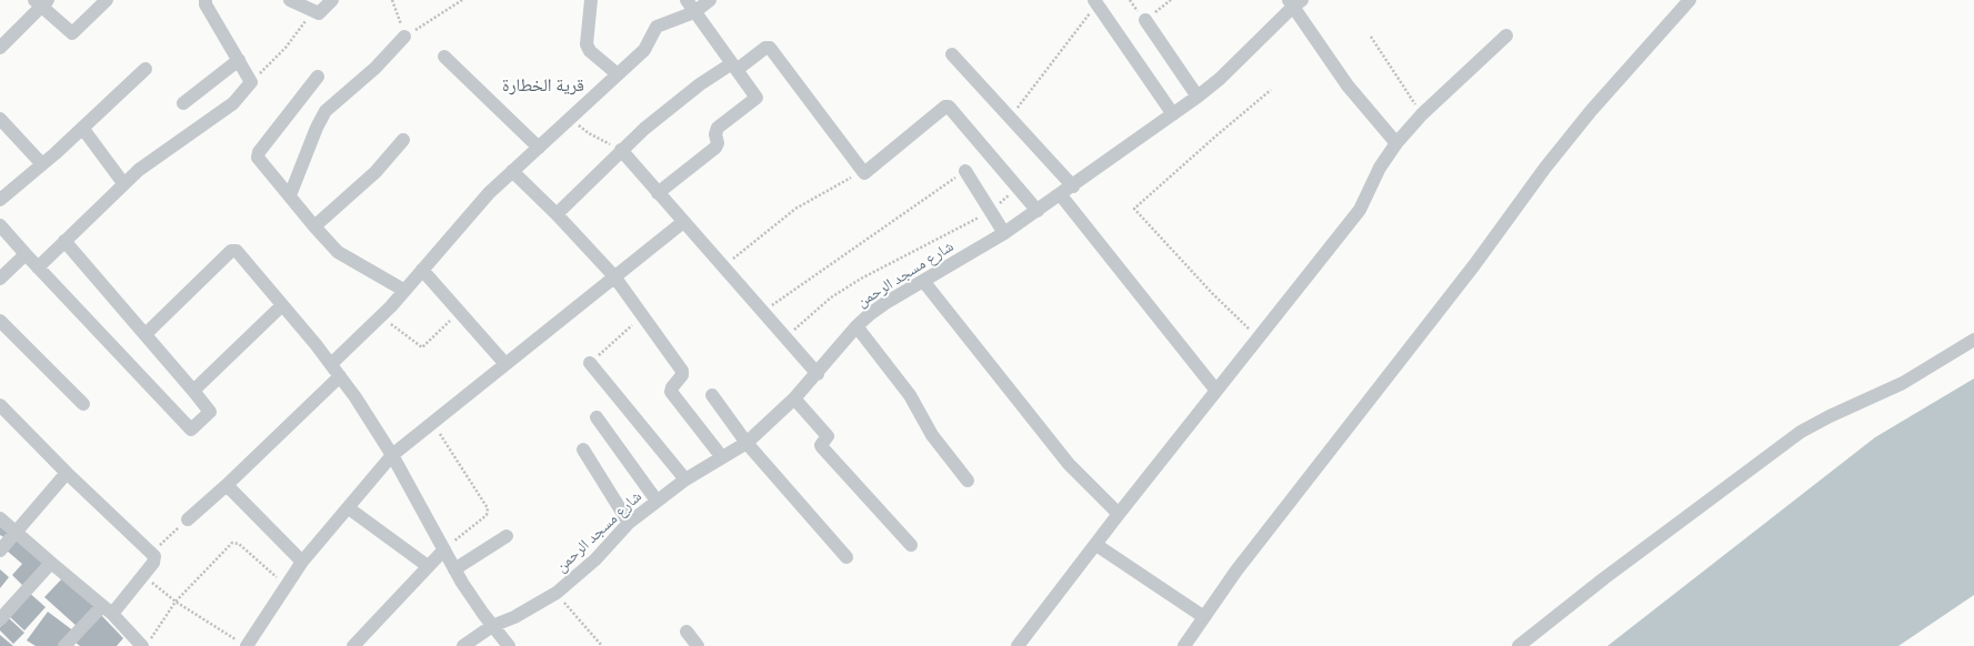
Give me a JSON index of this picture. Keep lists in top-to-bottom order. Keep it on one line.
{"streets":{"street":["شارع مسجد الرحمن"]},"districts":["قرية الخطارة"]}
